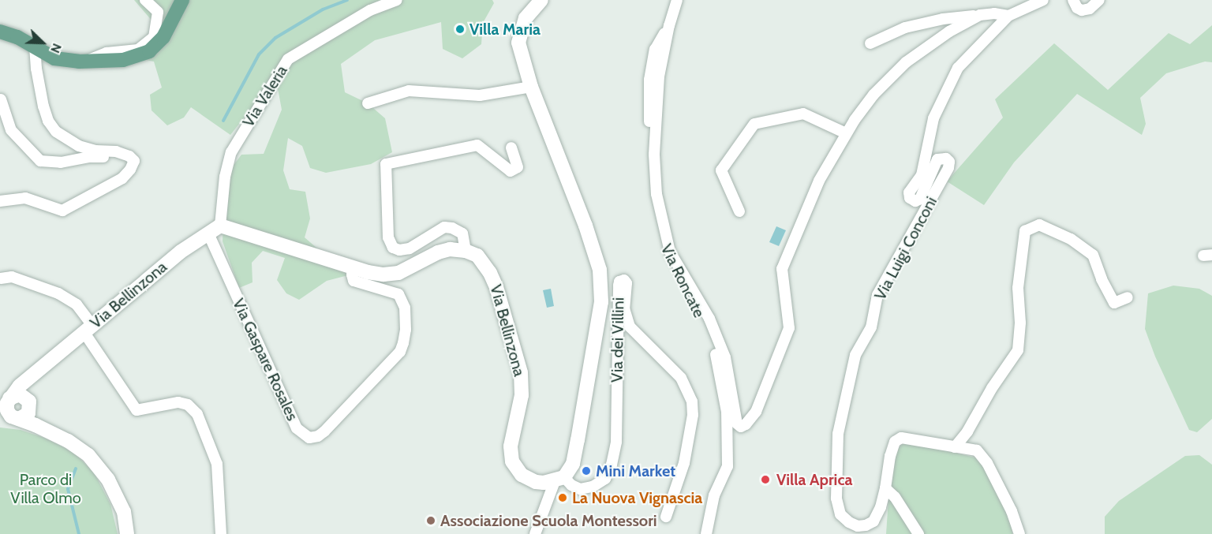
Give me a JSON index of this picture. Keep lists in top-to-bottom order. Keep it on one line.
{"streets":{"street":["Via Valeria","Via Luigi Conconi","Via Roncate","Via Bellinzona","Via dei Villini","Via Gaspare Rosales"]},"crossings":[["Via Valeria","Via Bellinzona"],["Via Valeria","Via Gaspare Rosales"],["Via Bellinzona","Via dei Villini"],["Via Bellinzona","Via Gaspare Rosales"]],"parks":["Parco di Villa Olmo"],"places":["Villa Maria","Mini Market","Villa Aprica","La Nuova Vignascia","Associazione Scuola Montessori"],"north":"bottom right"}
